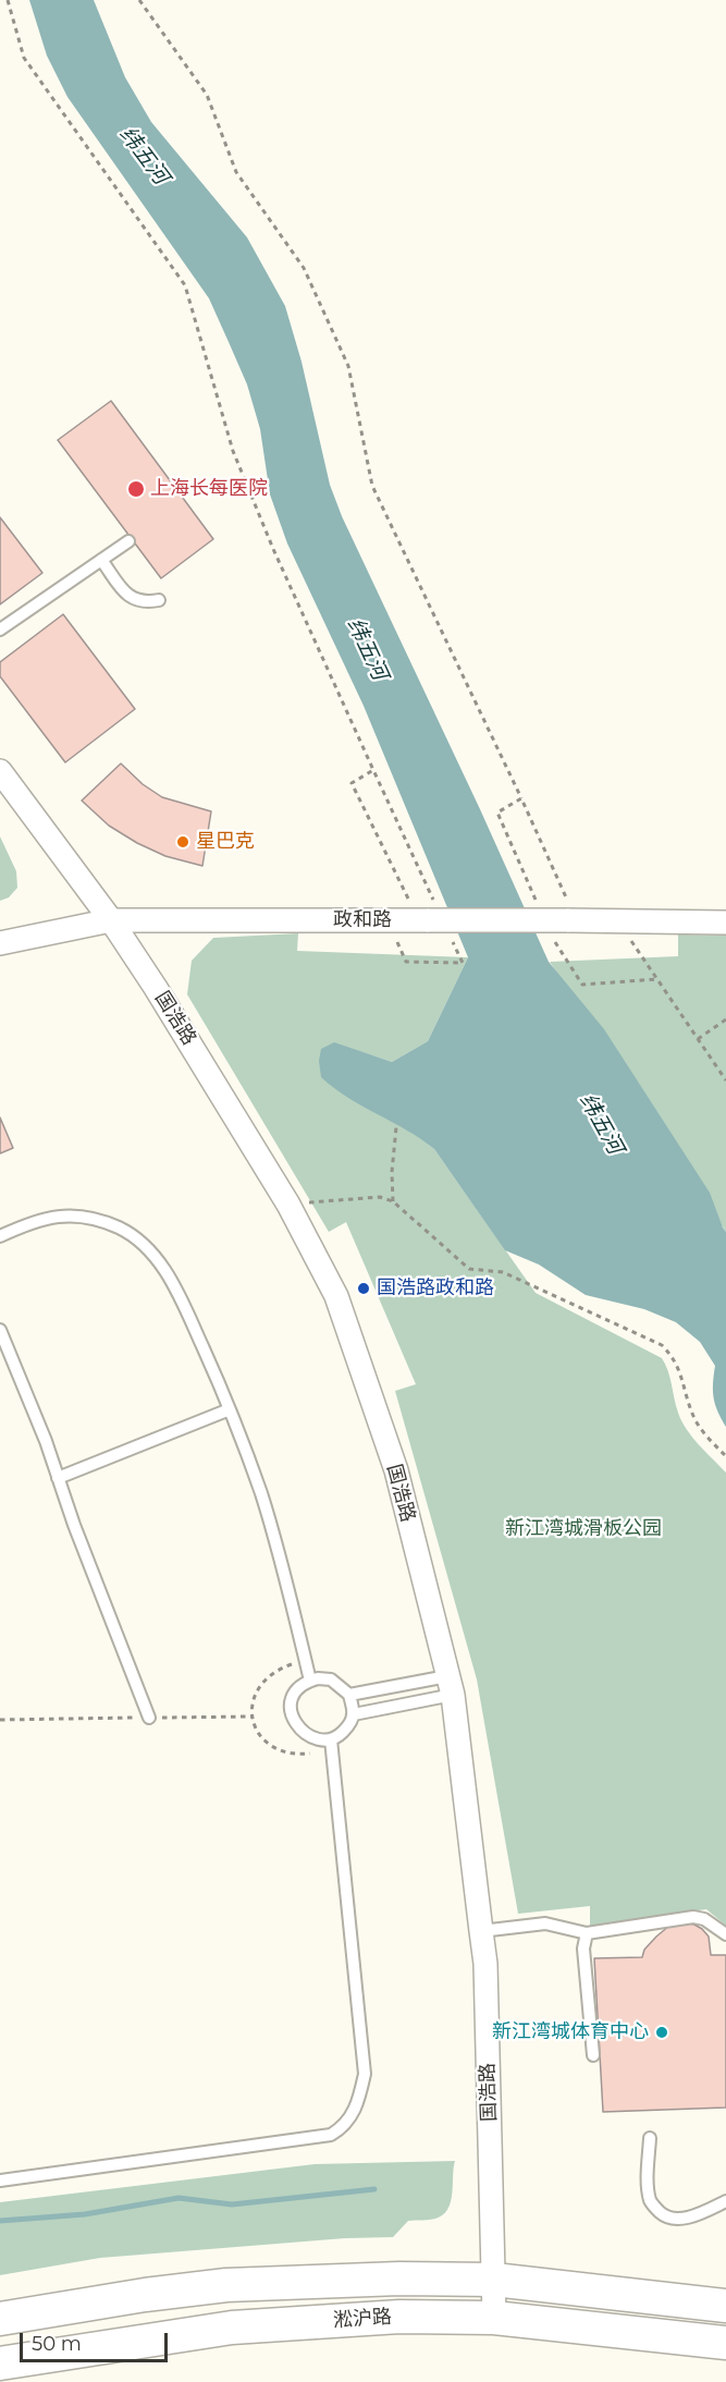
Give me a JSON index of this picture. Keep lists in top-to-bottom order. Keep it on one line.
{"streets":{"main road":["淞沪路"],"street":["政和路","国浩路"]},"crossings":[["政和路","国浩路"],["国浩路","淞沪路"]],"water":["纬五河"],"parks":["新江湾城滑板公园"],"places":["上海长每医院","星巴克","国浩路政和路","新江湾城体育中心"],"scale_bar":"50 m"}
